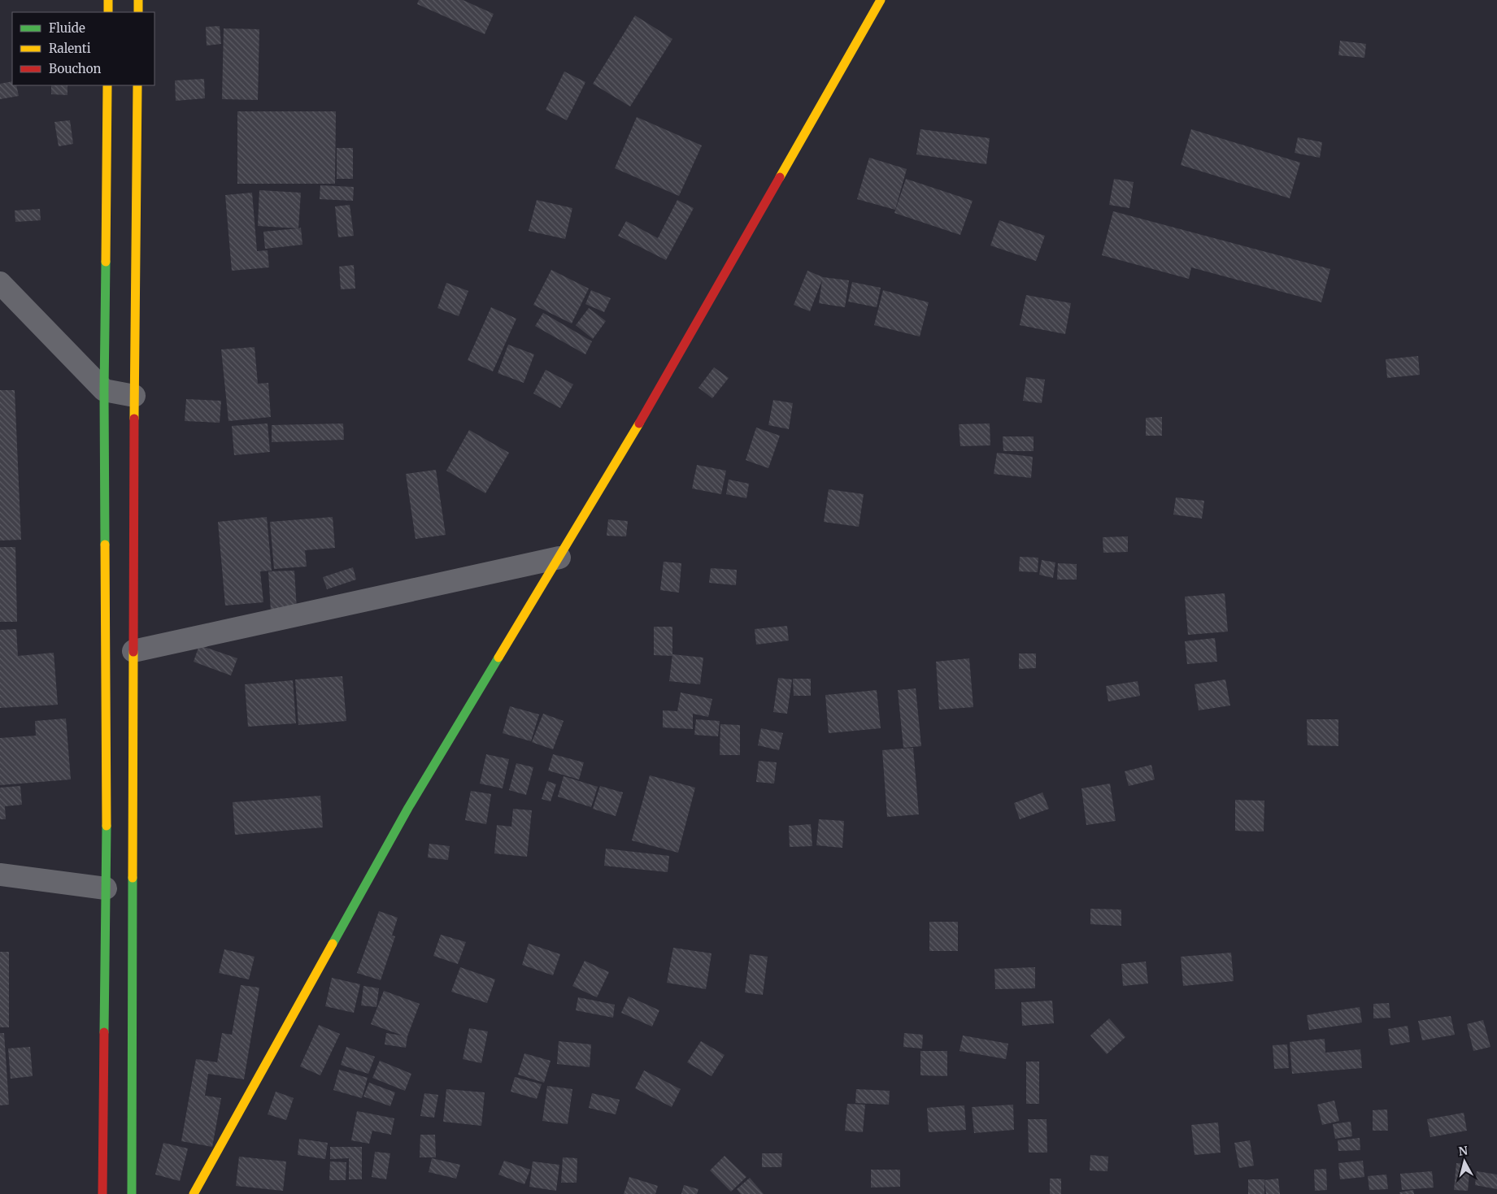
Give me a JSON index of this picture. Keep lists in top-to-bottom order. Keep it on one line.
{"legend":["Fluide","Ralenti","Bouchon"],"north":"top"}
